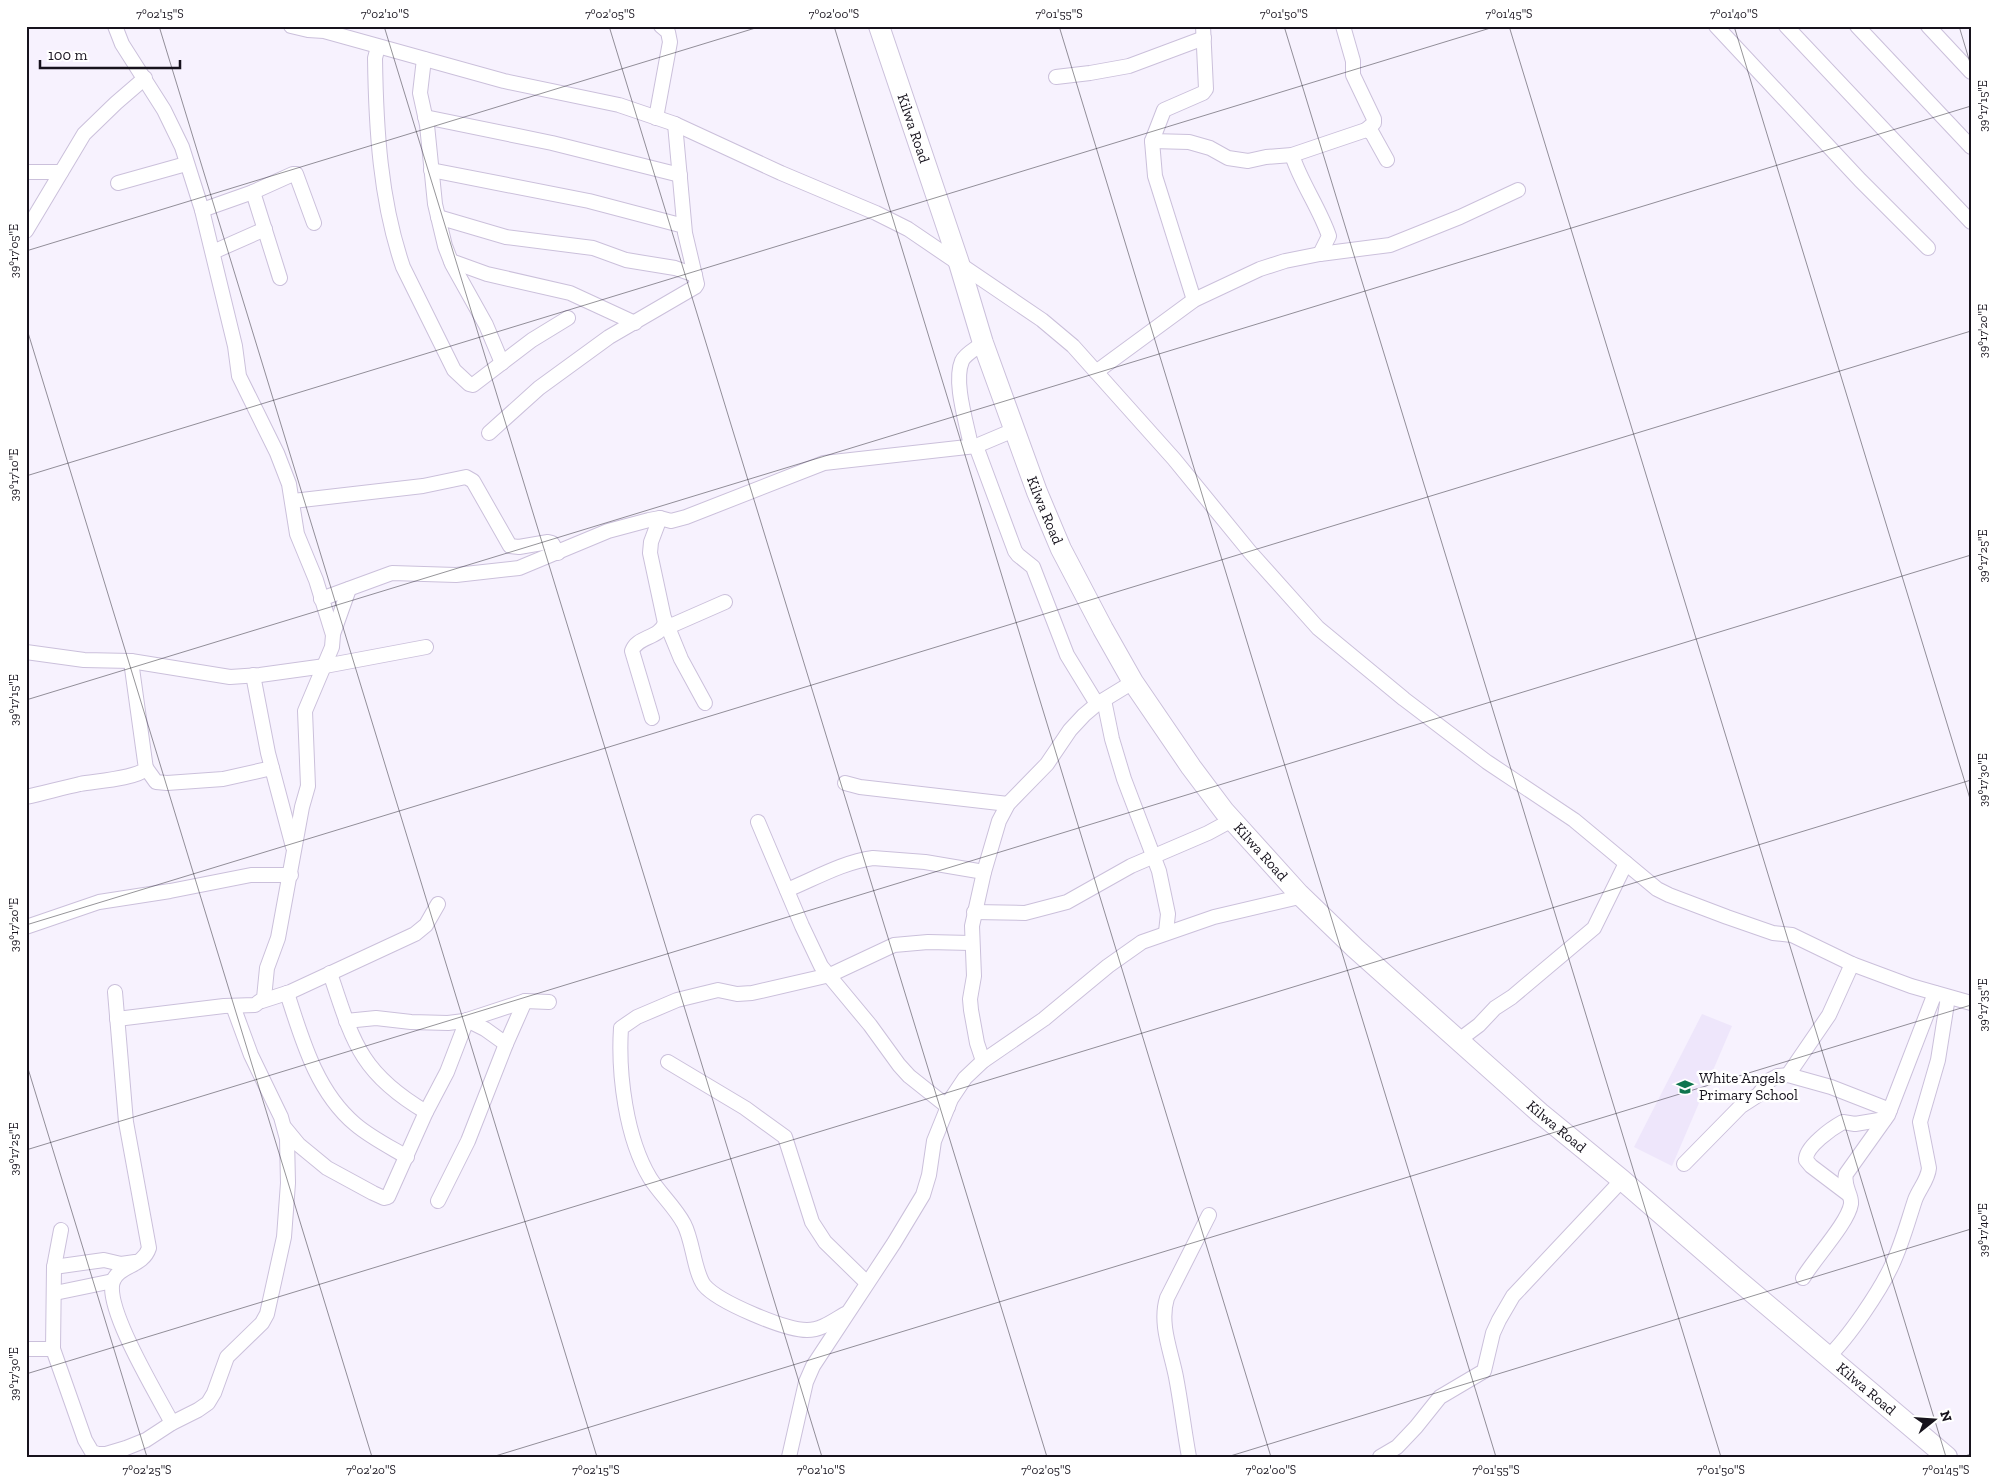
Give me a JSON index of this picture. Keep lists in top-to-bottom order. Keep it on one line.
{"streets":{"highway":["Kilwa Road"]},"places":{"school or university":["White Angels Primary School"]},"scale_bar":"100 m","north":"right","coordinates":["7°02'15\"S","7°02'10\"S","7°02'05\"S","7°02'00\"S","7°01'55\"S","7°01'50\"S","7°01'45\"S","7°01'40\"S","39°17'15\"E","39°17'05\"E","39°17'20\"E","39°17'10\"E","39°17'25\"E","39°17'30\"E","39°17'35\"E","39°17'40\"E","7°02'25\"S","7°02'20\"S"]}
